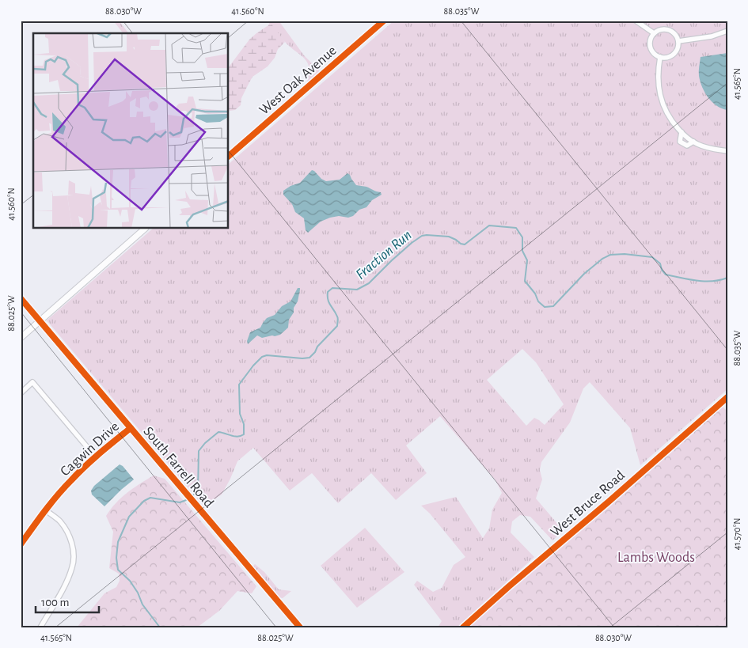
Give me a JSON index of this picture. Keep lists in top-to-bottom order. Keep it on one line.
{"streets":{"street":["West Oak Avenue","Cagwin Drive","South Farrell Road","West Bruce Road"]},"crossings":[["Cagwin Drive","South Farrell Road"]],"water":["Fraction Run"],"parks":["Lambs Woods"],"scale_bar":"100 m","coordinates":["88.030°W","41.560°N","88.035°W","41.565°N","88.025°W","41.570°N"]}
